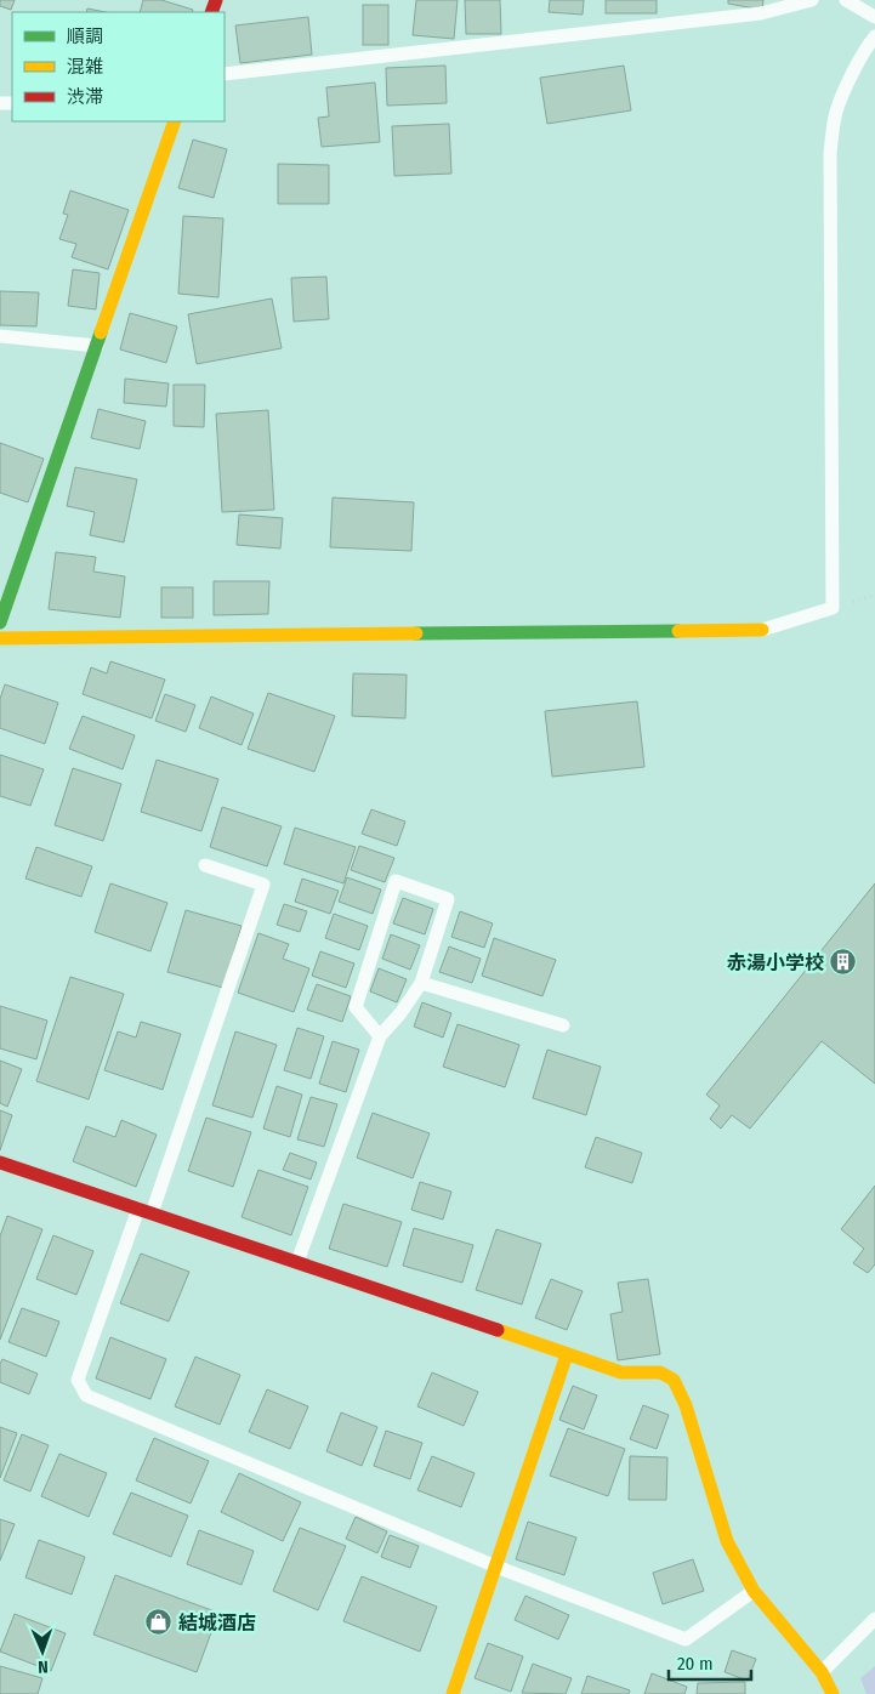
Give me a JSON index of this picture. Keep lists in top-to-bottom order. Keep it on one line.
{"places":{"building":["赤湯小学校"],"shop":["結城酒店"]},"legend":["順調","混雑","渋滞"],"scale_bar":"20 m","north":"bottom"}
